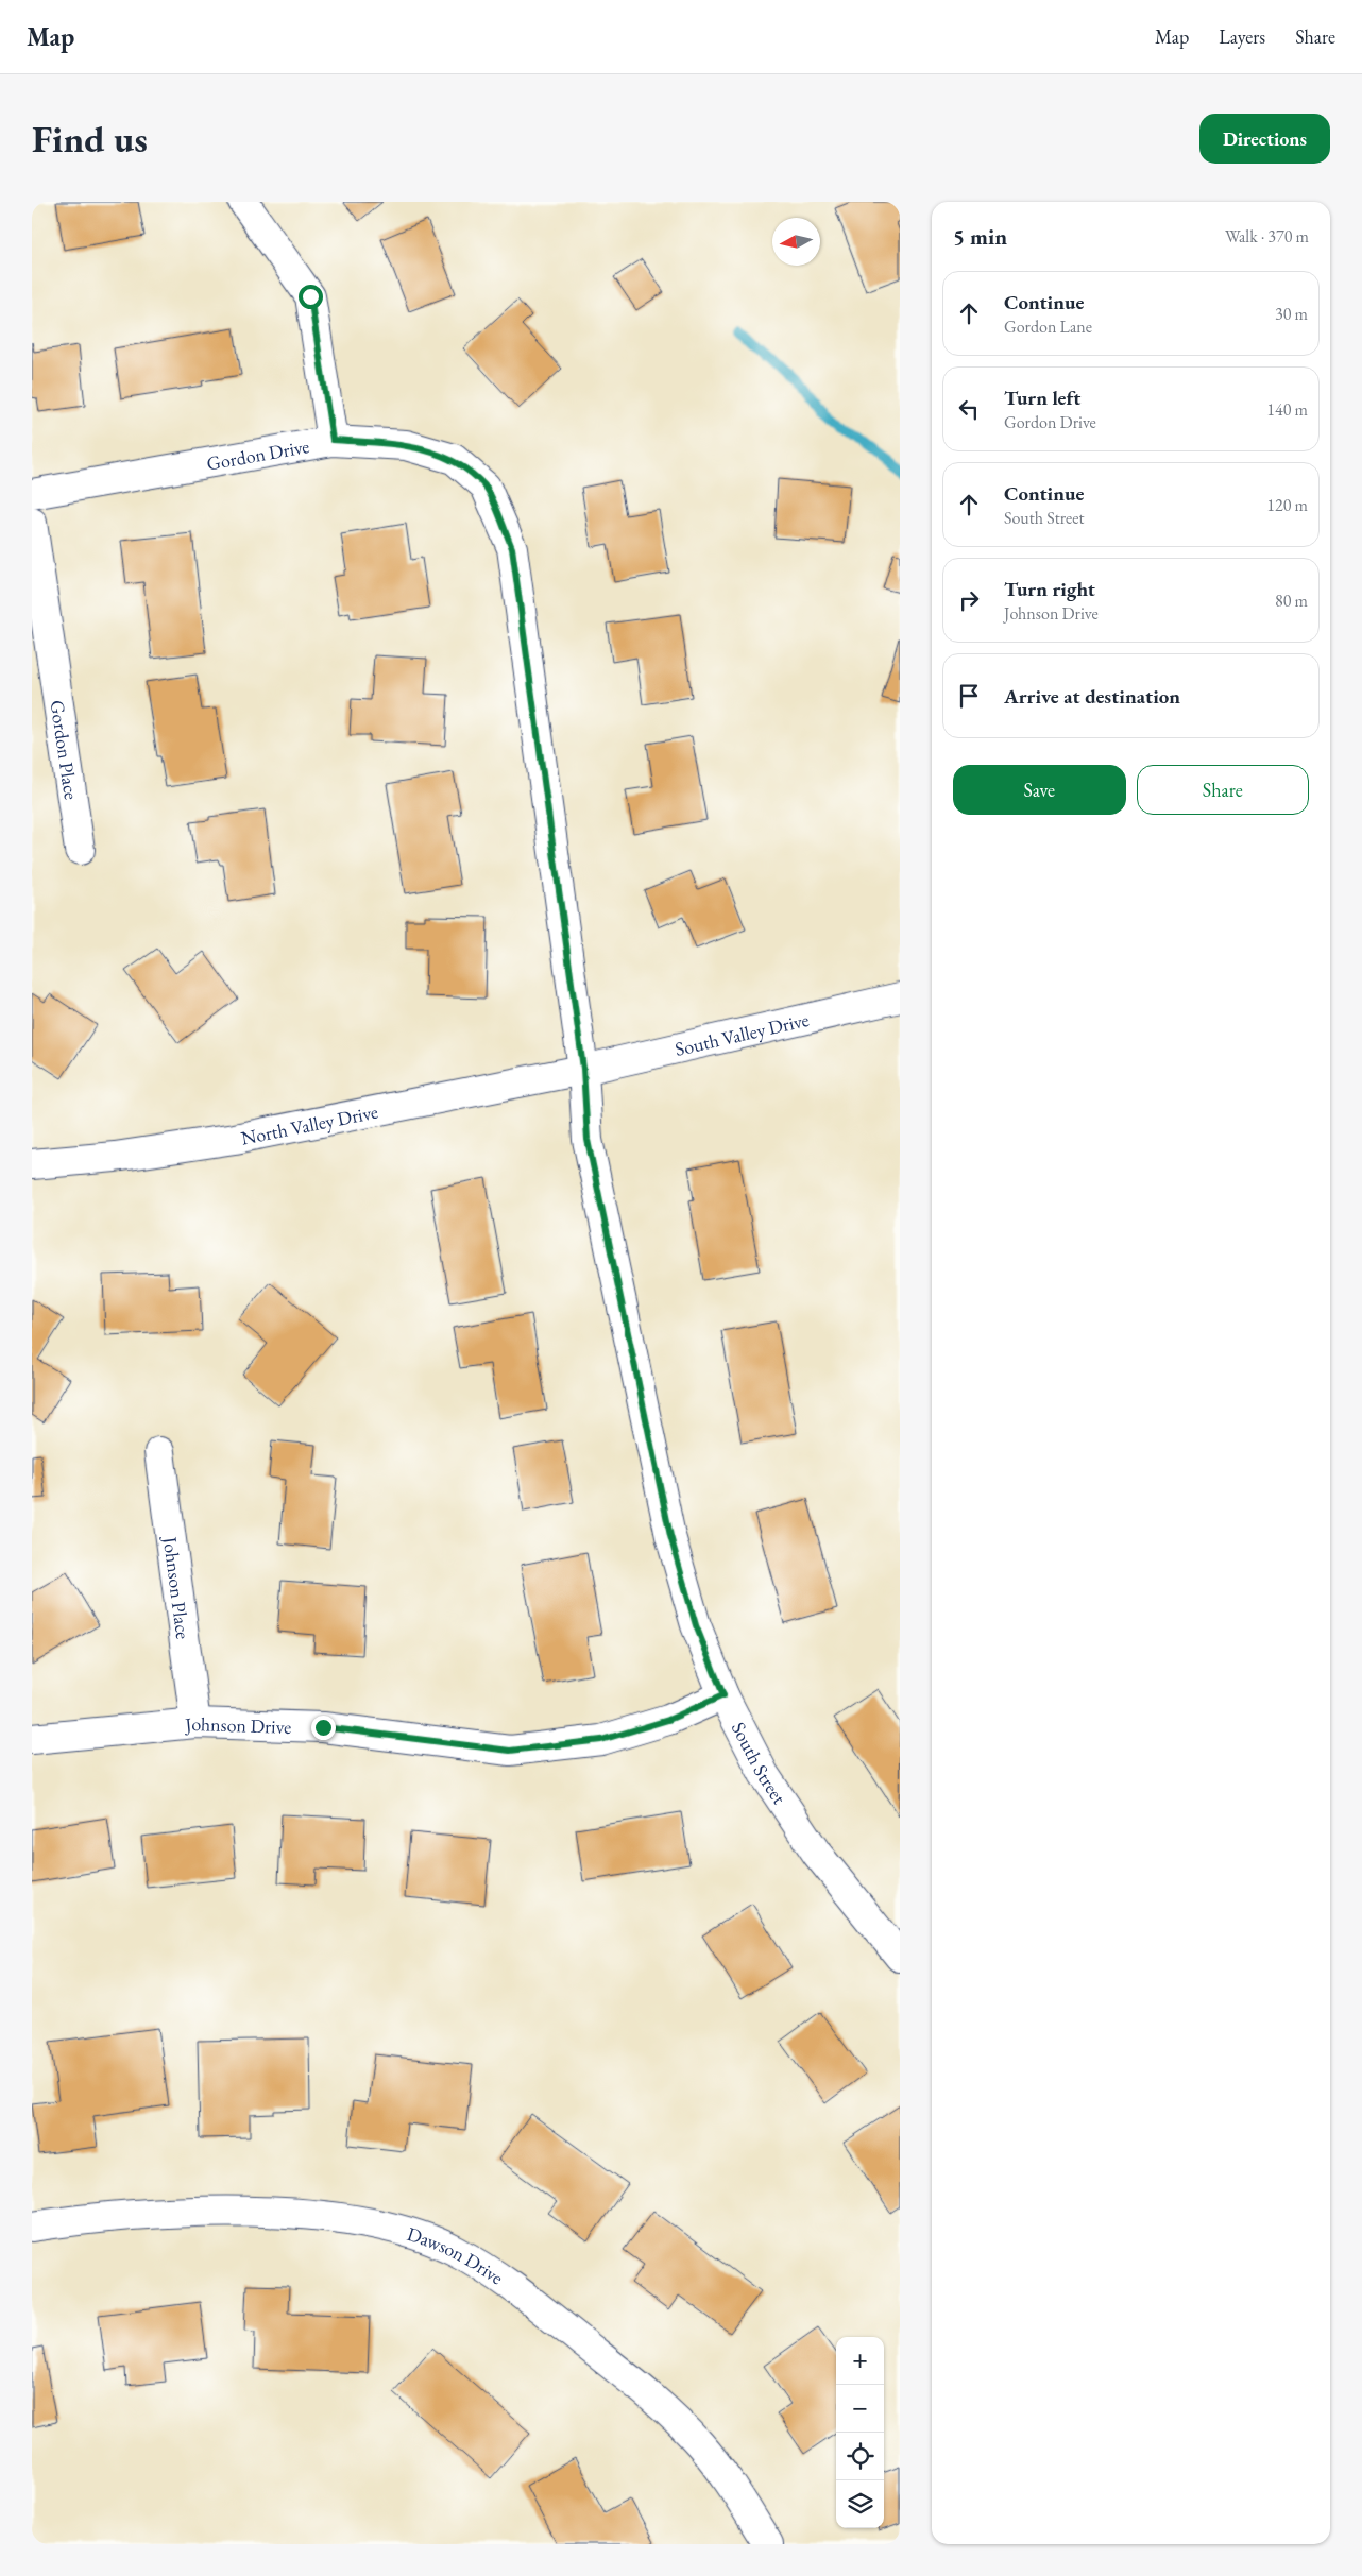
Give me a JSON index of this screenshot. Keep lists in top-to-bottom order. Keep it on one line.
{"streets":{"street":["Gordon Drive","Gordon Place","South Valley Drive","North Valley Drive","Johnson Place","Johnson Drive","South Street","Dawson Drive"]},"crossings":[["Gordon Drive","South Valley Drive"],["Gordon Drive","North Valley Drive"],["Gordon Drive","South Street"],["South Valley Drive","North Valley Drive"],["South Valley Drive","South Street"],["North Valley Drive","South Street"],["Johnson Place","Johnson Drive"],["Johnson Drive","South Street"]],"north":"left","page":{"header":"Map","nav":["Map","Layers","Share"],"buttons":["Directions",["Save","Share"]],"title":"Find us","heading":["5 min","Walk · 370 m"],"list":[["Continue","Gordon Lane","30 m"],["Turn left","Gordon Drive","140 m"],["Continue","South Street","120 m"],["Turn right","Johnson Drive","80 m"],"Arrive at destination"],"map_buttons":["+","−"]}}
